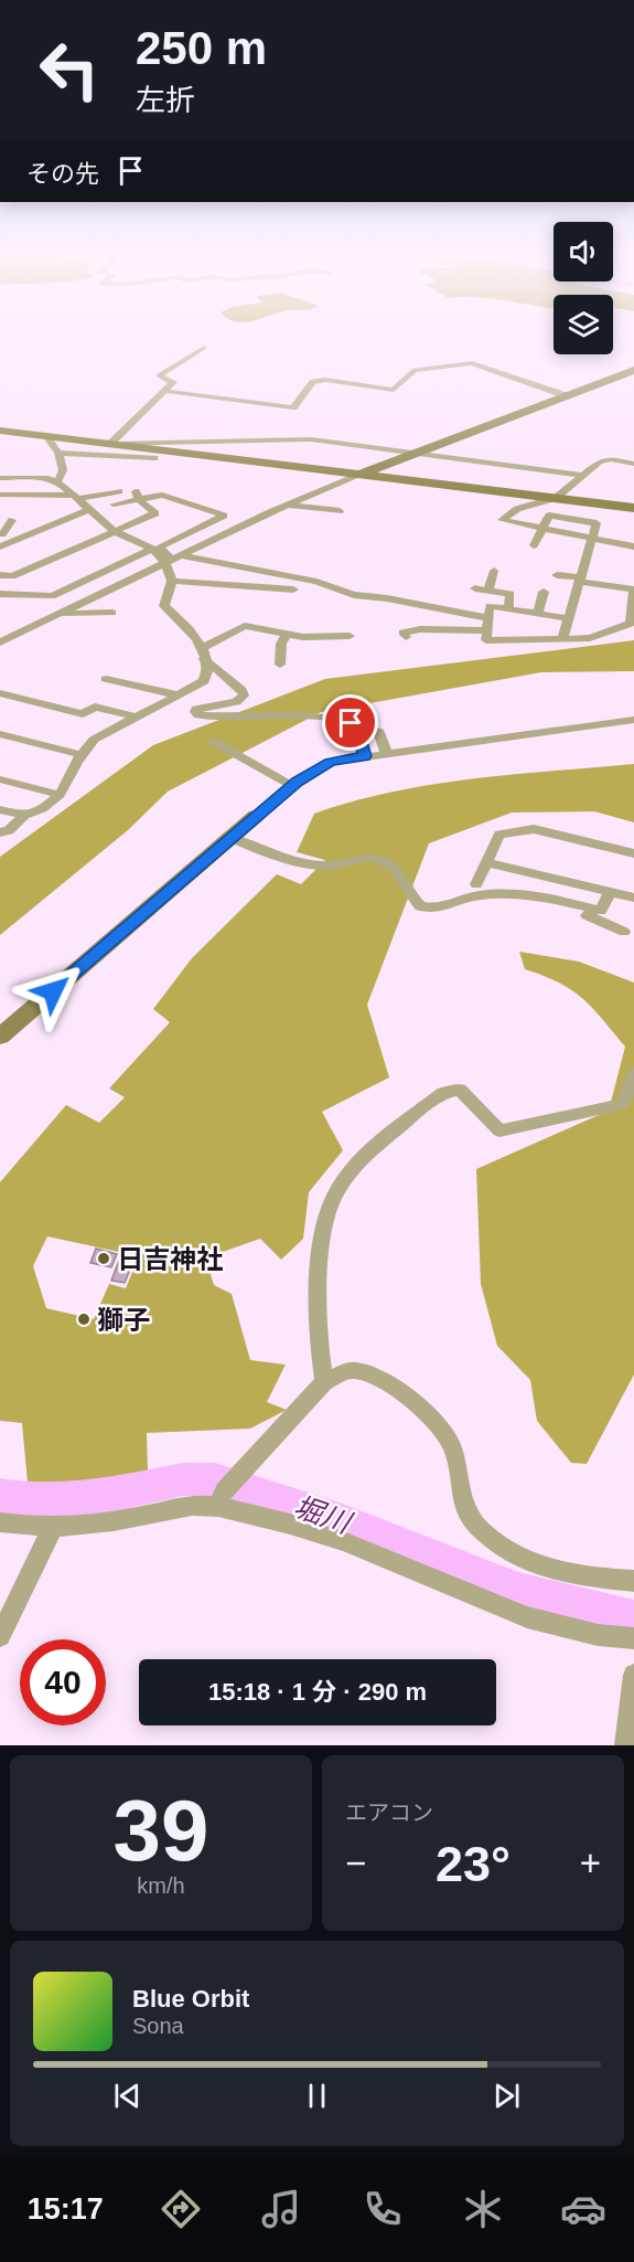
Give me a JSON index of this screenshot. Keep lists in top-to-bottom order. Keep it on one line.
{"water":["堀川"],"places":["日吉神社","獅子"],"page":{"turn":["250 m","左折"],"then":"その先","limit":"40","trip":"15:18 · 1 分 · 290 m","tile":[["39","km/h"],"エアコン"],"heat":["−","23°","+"],"song":["Blue Orbit","Sona"],"tabs":"15:17"}}
